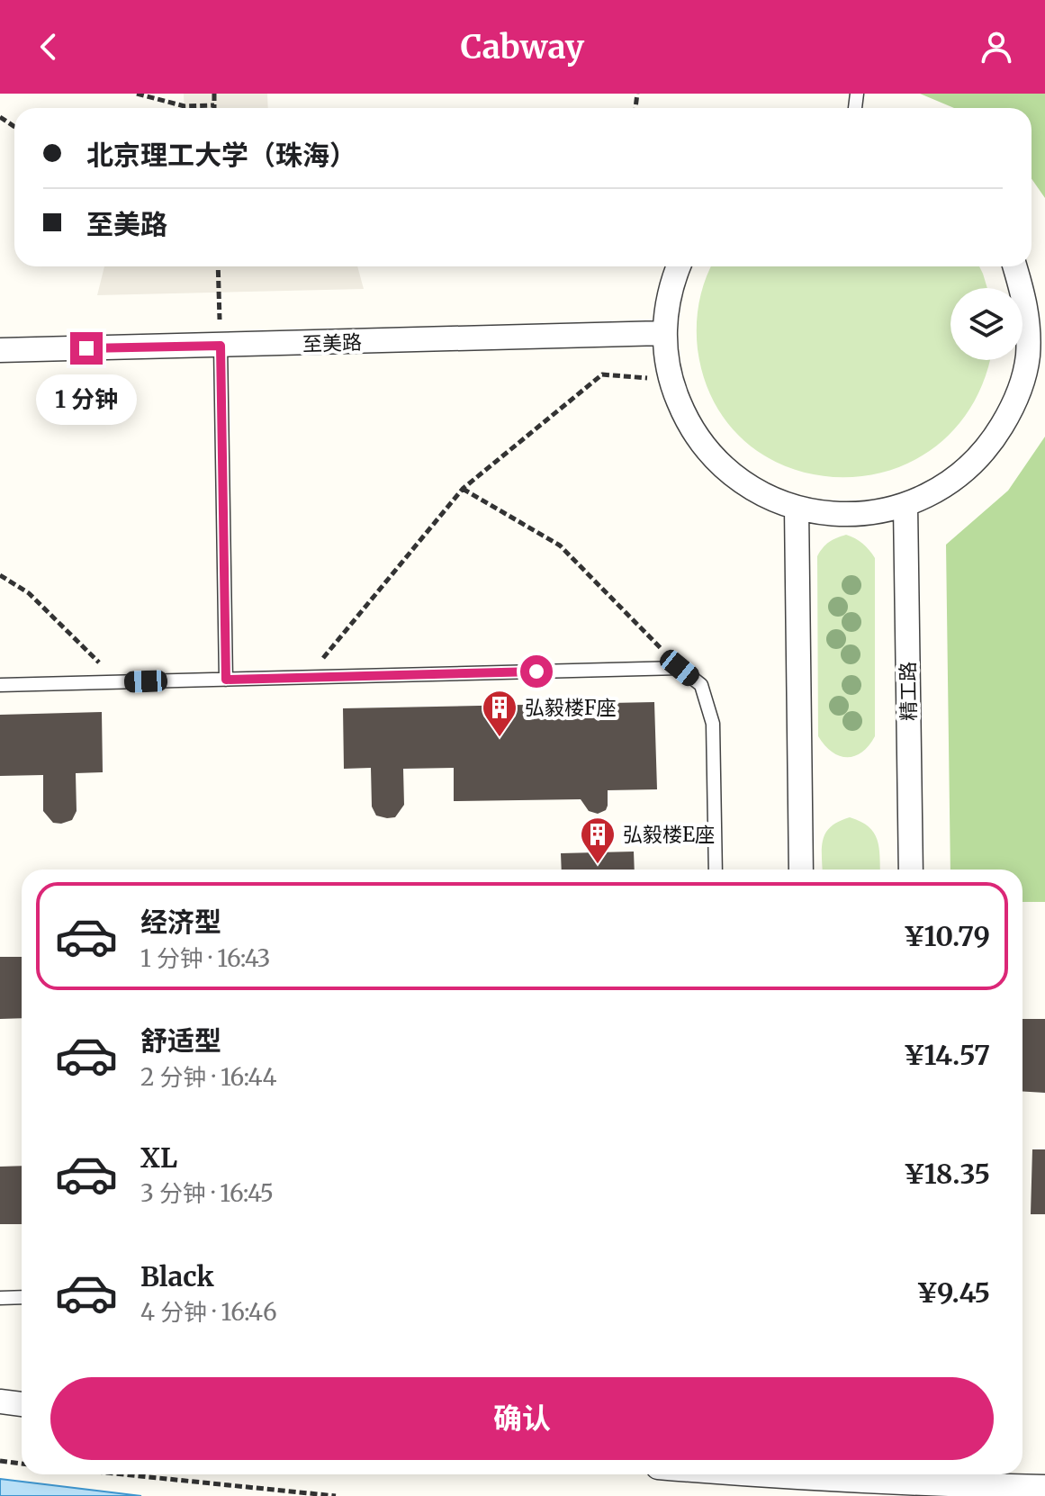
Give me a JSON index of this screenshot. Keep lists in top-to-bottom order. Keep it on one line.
{"streets":{"street":["至美路","精工路"]},"places":{"building":["弘毅楼F座","弘毅楼E座"]},"page":{"header":"Cabway","banner":["北京理工大学（珠海）","至美路"],"bubble":"1 分钟","list":[{"name":"经济型","note":"1 分钟 · 16:43","value":"¥10.79"},{"name":"舒适型","note":"2 分钟 · 16:44","value":"¥14.57"},{"name":"XL","note":"3 分钟 · 16:45","value":"¥18.35"},{"name":"Black","note":"4 分钟 · 16:46","value":"¥9.45"}],"buttons":"确认"}}
